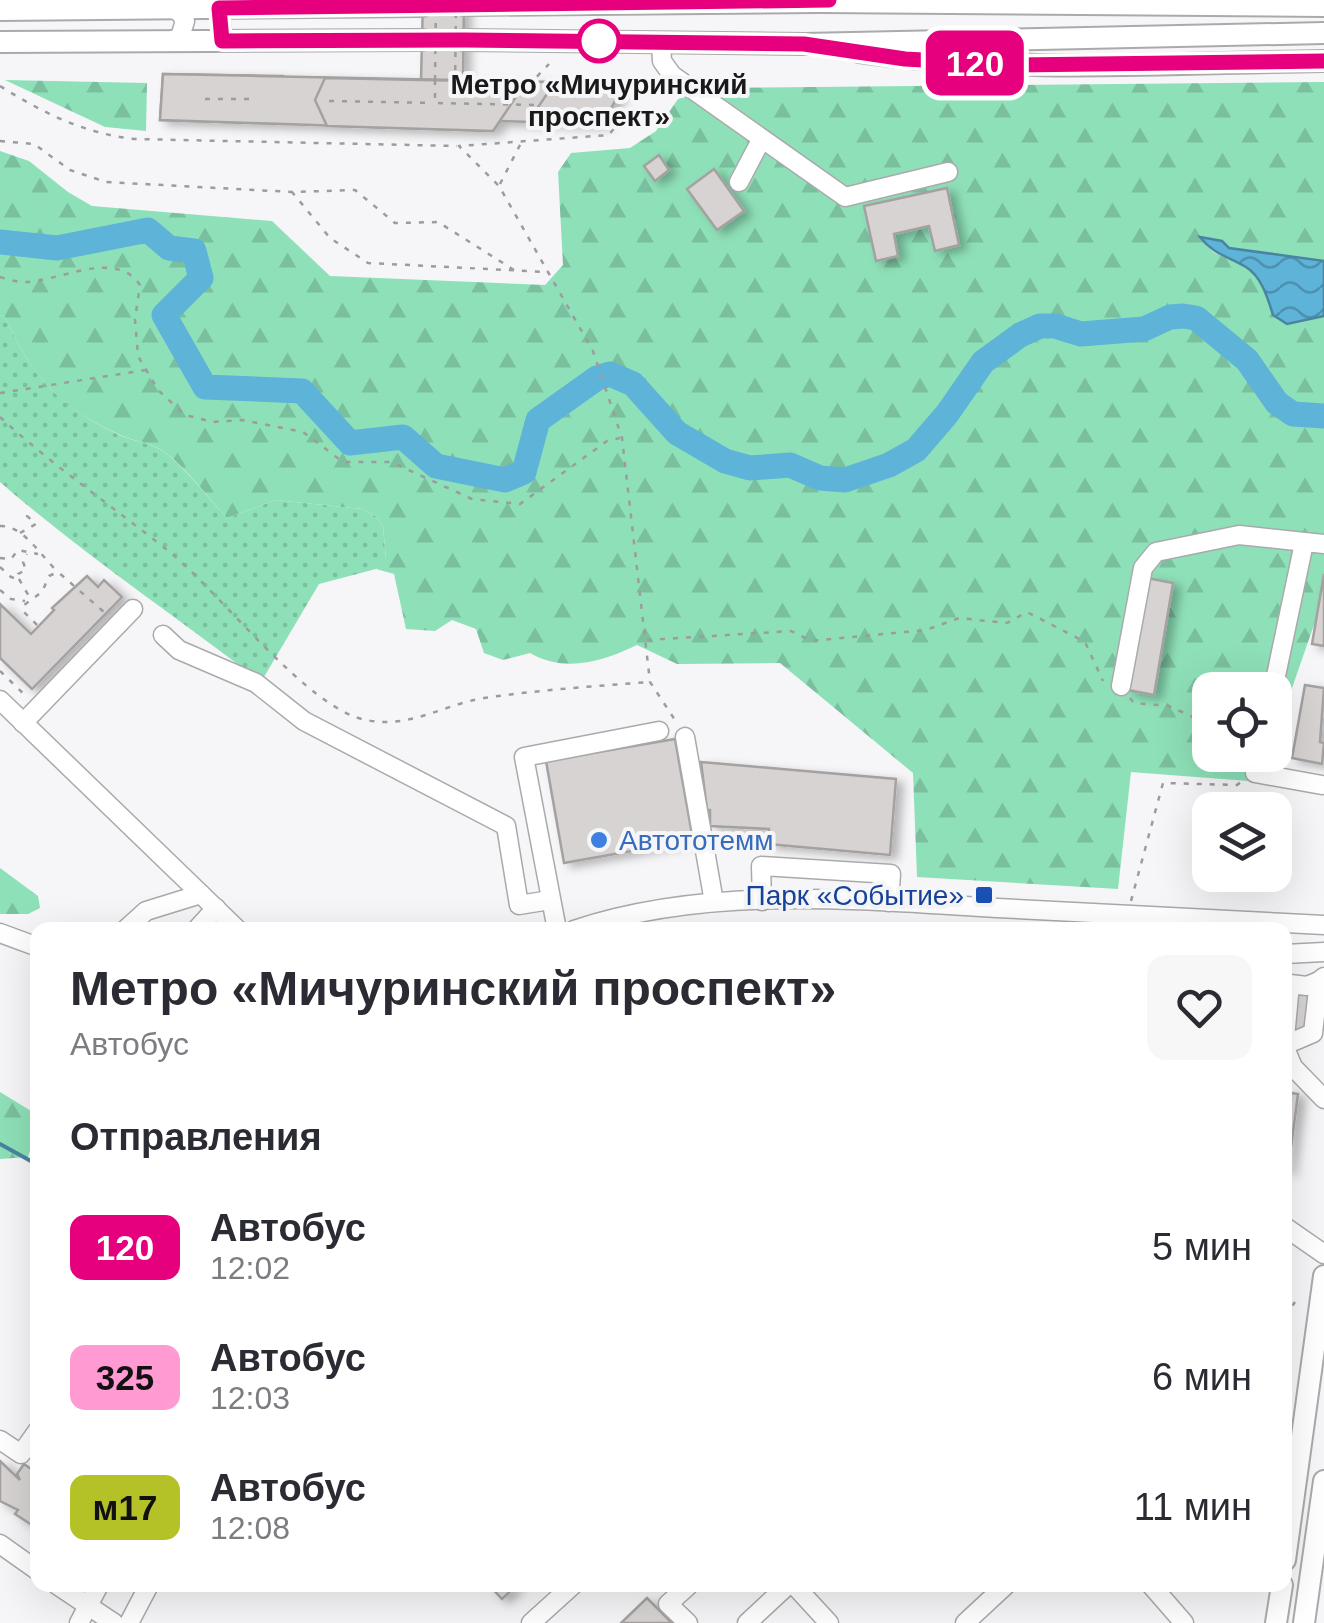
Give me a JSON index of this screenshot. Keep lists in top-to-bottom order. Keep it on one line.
{"places":{"other":["Метро «Мичуринский проспект»","Автототемм"],"transit":["Парк «Событие»"]},"lines":["bus line 120"],"page":{"on_map":"120","heading":[["Метро «Мичуринский проспект»","Автобус"],"Отправления"],"list":[{"mark":"120","name":"Автобус","note":"12:02","value":"5 мин"},{"mark":"325","name":"Автобус","note":"12:03","value":"6 мин"},{"mark":"м17","name":"Автобус","note":"12:08","value":"11 мин"}]}}
